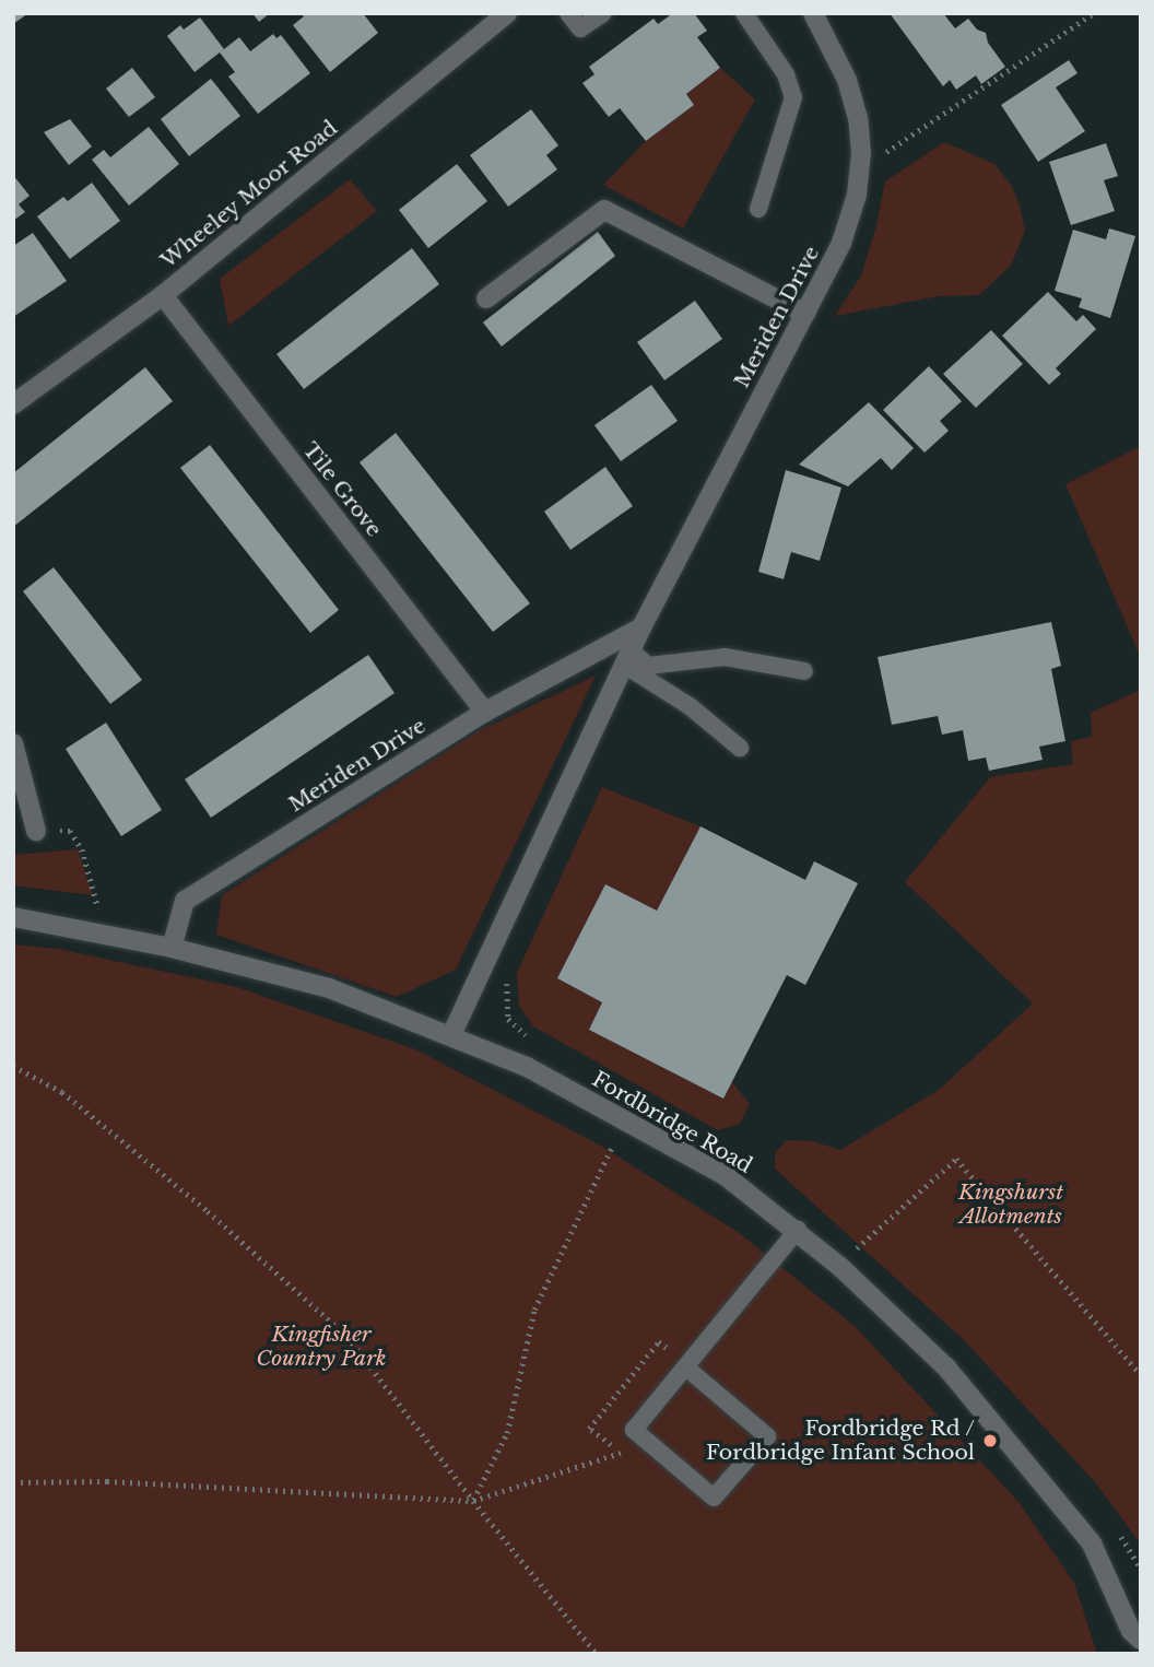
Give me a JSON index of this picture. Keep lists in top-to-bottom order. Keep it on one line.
{"streets":{"street":["Wheeley Moor Road","Meriden Drive","Tile Grove","Fordbridge Road"]},"crossings":[["Wheeley Moor Road","Tile Grove"],["Meriden Drive","Tile Grove"],["Meriden Drive","Fordbridge Road"]],"parks":["Kingshurst Allotments","Kingfisher Country Park"],"places":["Fordbridge Rd / Fordbridge Infant School"]}
